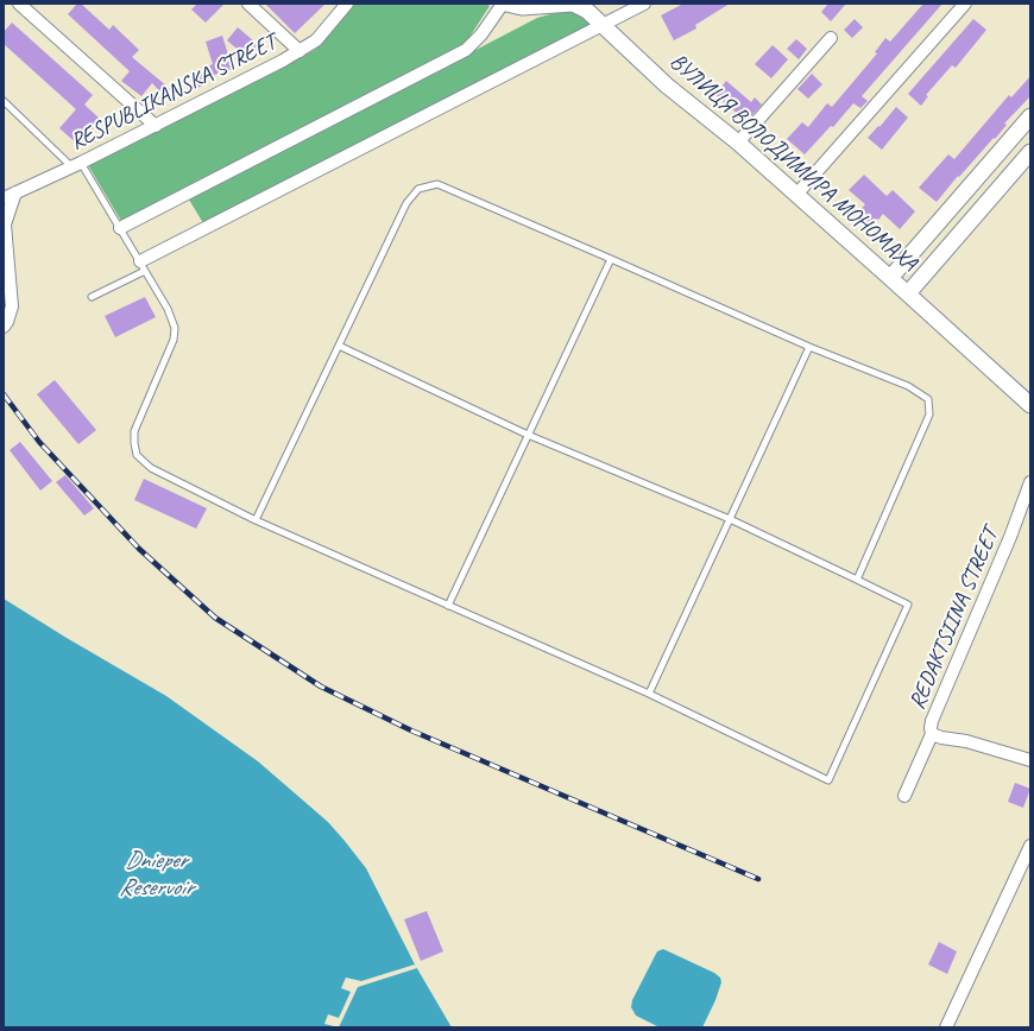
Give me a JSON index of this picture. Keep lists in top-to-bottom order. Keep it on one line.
{"streets":{"street":["RESPUBLIKANSKA STREET","ВУЛИЦЯ ВОЛОДИМИРА МОНОМАХА","REDAKTSIINA STREET"]},"water":["Dnieper Reservoir"]}
